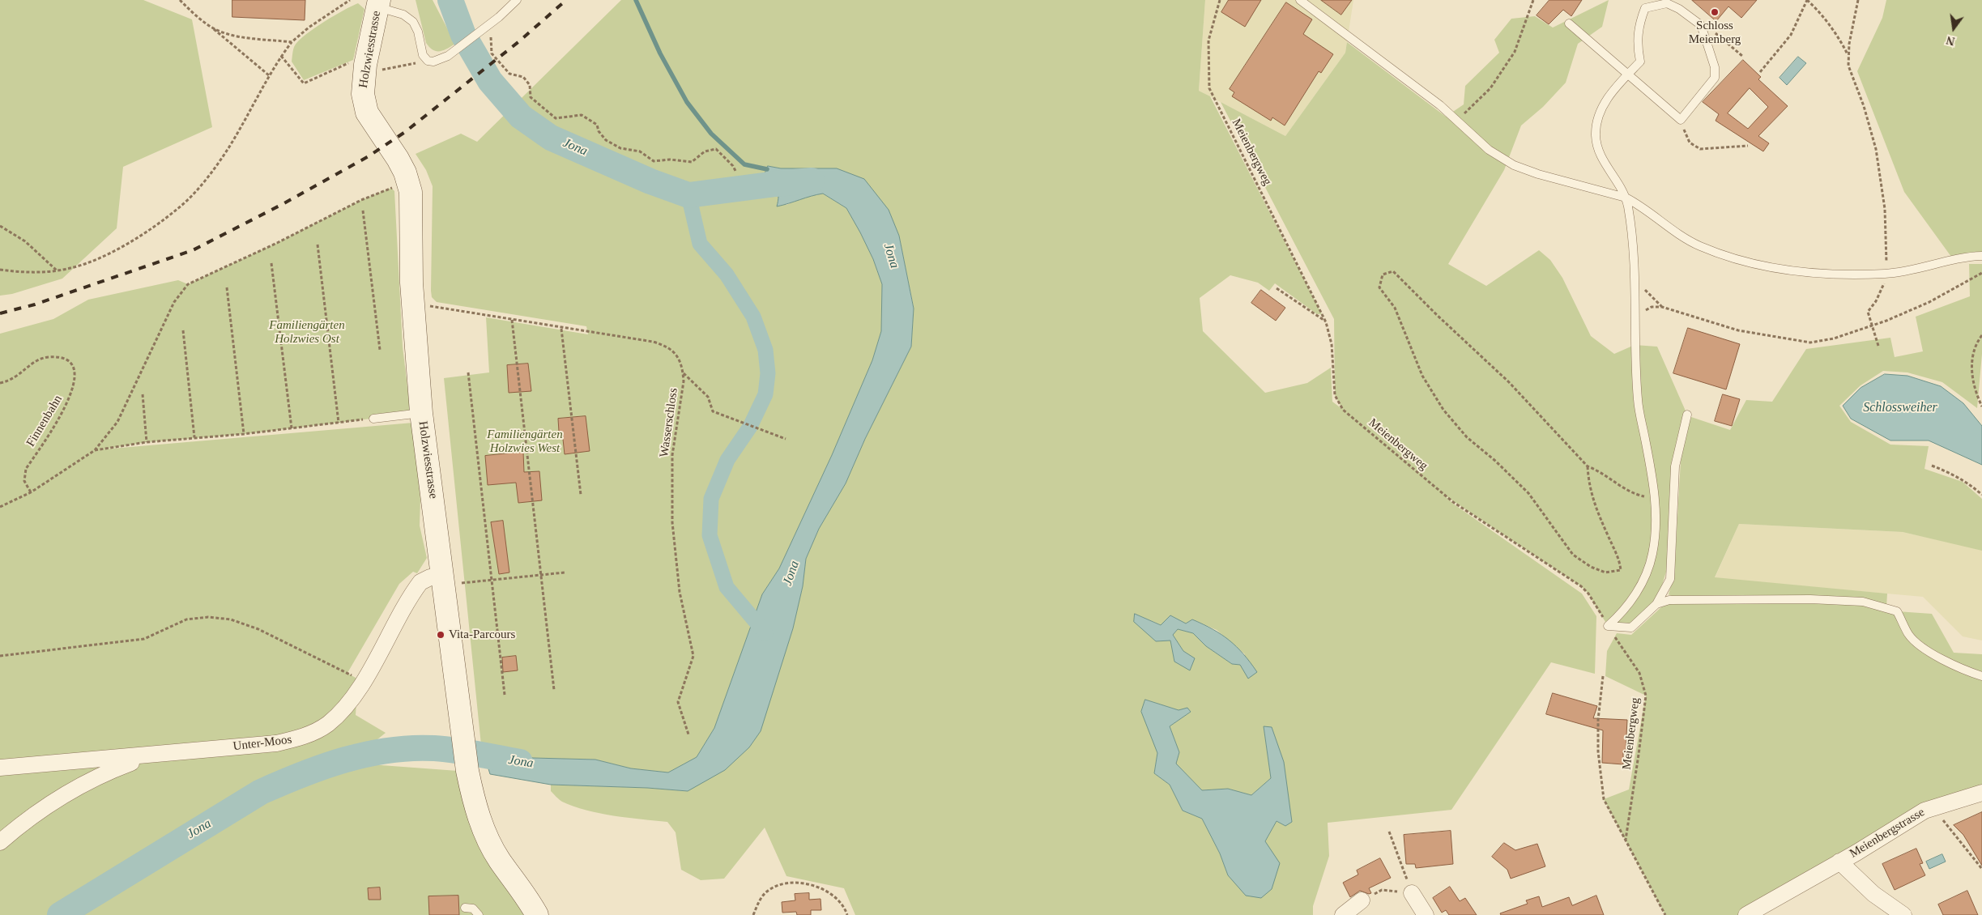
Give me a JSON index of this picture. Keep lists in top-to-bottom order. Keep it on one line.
{"streets":{"street":["Holzwiesstrasse","Unter-Moos","Meienbergstrasse"],"path":["Meienbergweg","Finnenbahn","Wasserschloss"]},"crossings":[["Holzwiesstrasse","Wasserschloss"],["Holzwiesstrasse","Unter-Moos"]],"water":["Jona","Schlossweiher"],"parks":["Familiengärten Holzwies Ost","Familiengärten Holzwies West"],"places":["Schloss Meienberg","Vita-Parcours"],"north":"bottom"}
